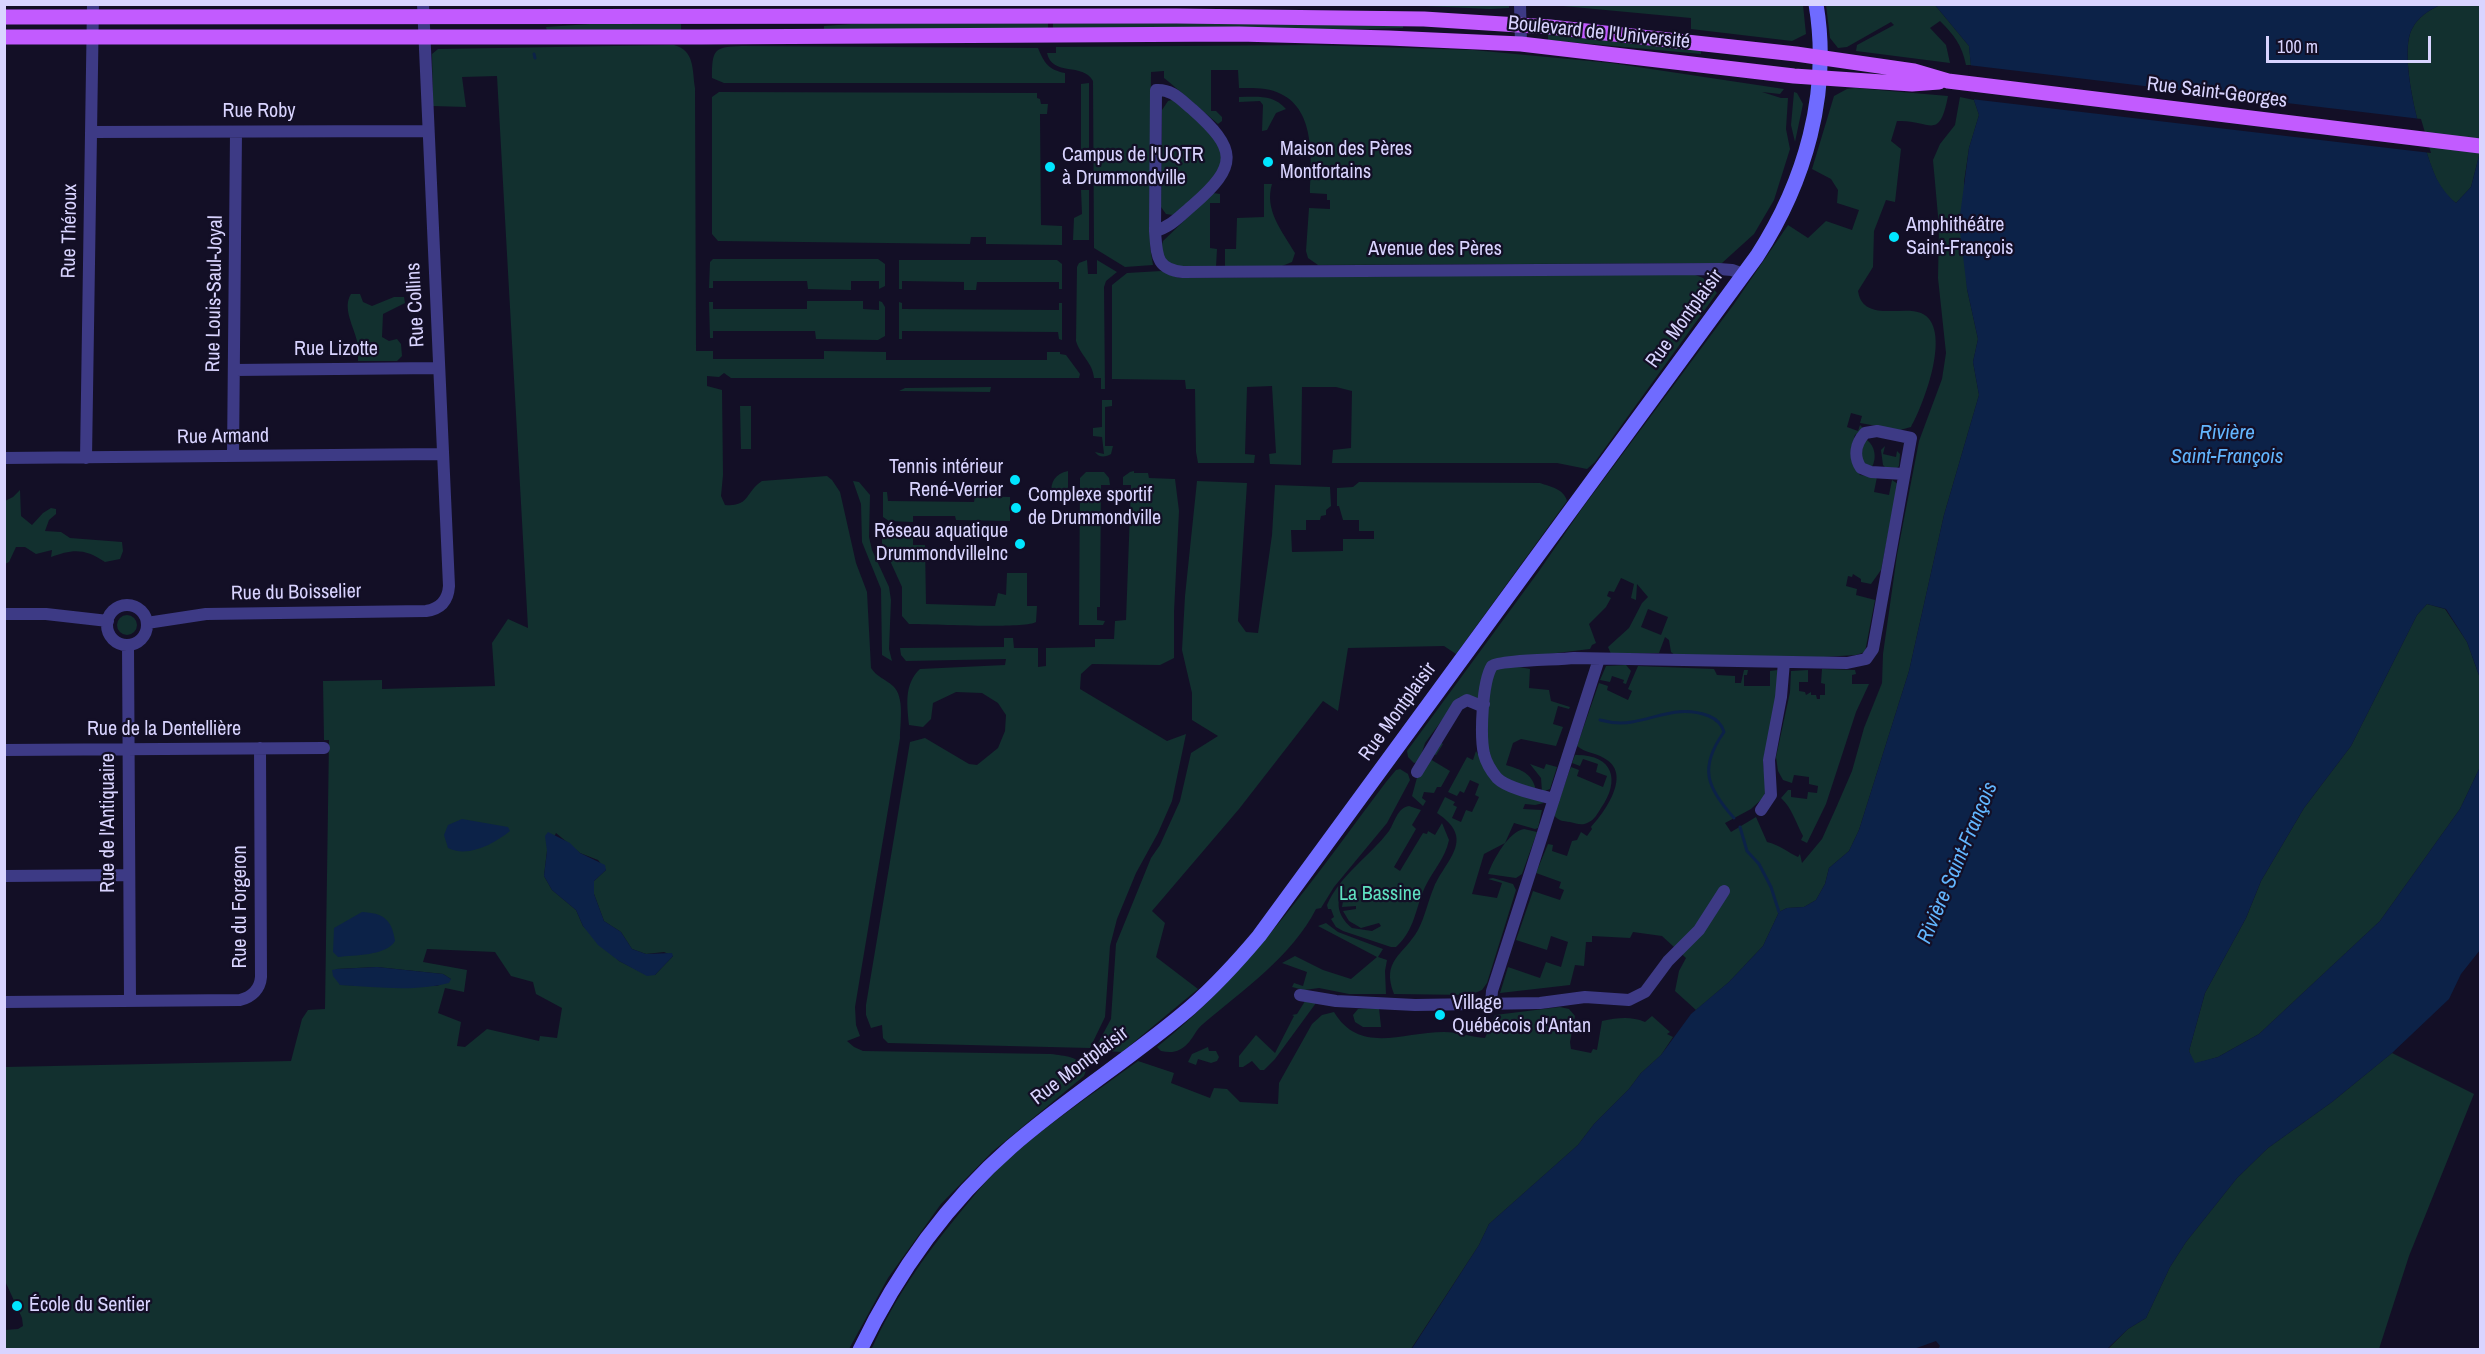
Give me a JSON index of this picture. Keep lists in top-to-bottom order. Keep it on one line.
{"streets":{"main road":["Boulevard de l'Université","Rue Saint-Georges"],"street":["Rue Roby","Rue Théroux","Avenue des Pères","Rue Louis-Saul-Joyal","Rue Collins","Rue Montplaisir","Rue Lizotte","Rue Armand","Rue du Boisselier","Rue de la Dentellière","Rue de l'Antiquaire","Rue du Forgeron"]},"crossings":[["Boulevard de l'Université","Rue Saint-Georges"],["Boulevard de l'Université","Rue Théroux"],["Boulevard de l'Université","Rue Collins"],["Boulevard de l'Université","Rue Montplaisir"],["Rue Saint-Georges","Rue Montplaisir"],["Rue Roby","Rue Théroux"],["Rue Roby","Rue Louis-Saul-Joyal"],["Rue Roby","Rue Collins"],["Rue Théroux","Rue Armand"],["Avenue des Pères","Rue Montplaisir"],["Rue Louis-Saul-Joyal","Rue Lizotte"],["Rue Louis-Saul-Joyal","Rue Armand"],["Rue Collins","Rue Lizotte"],["Rue Collins","Rue Armand"],["Rue Collins","Rue du Boisselier"],["Rue du Boisselier","Rue de l'Antiquaire"],["Rue de la Dentellière","Rue de l'Antiquaire"],["Rue de la Dentellière","Rue du Forgeron"],["Rue de l'Antiquaire","Rue du Forgeron"]],"water":["Rivière Saint-François"],"parks":["La Bassine"],"places":["Maison des Pères Montfortains","Campus de l'UQTR à Drummondville","Amphithéâtre Saint-François","Tennis intérieur René-Verrier","Complexe sportif de Drummondville","Réseau aquatique DrummondvilleInc","Village Québécois d'Antan","École du Sentier"],"scale_bar":"100 m"}
